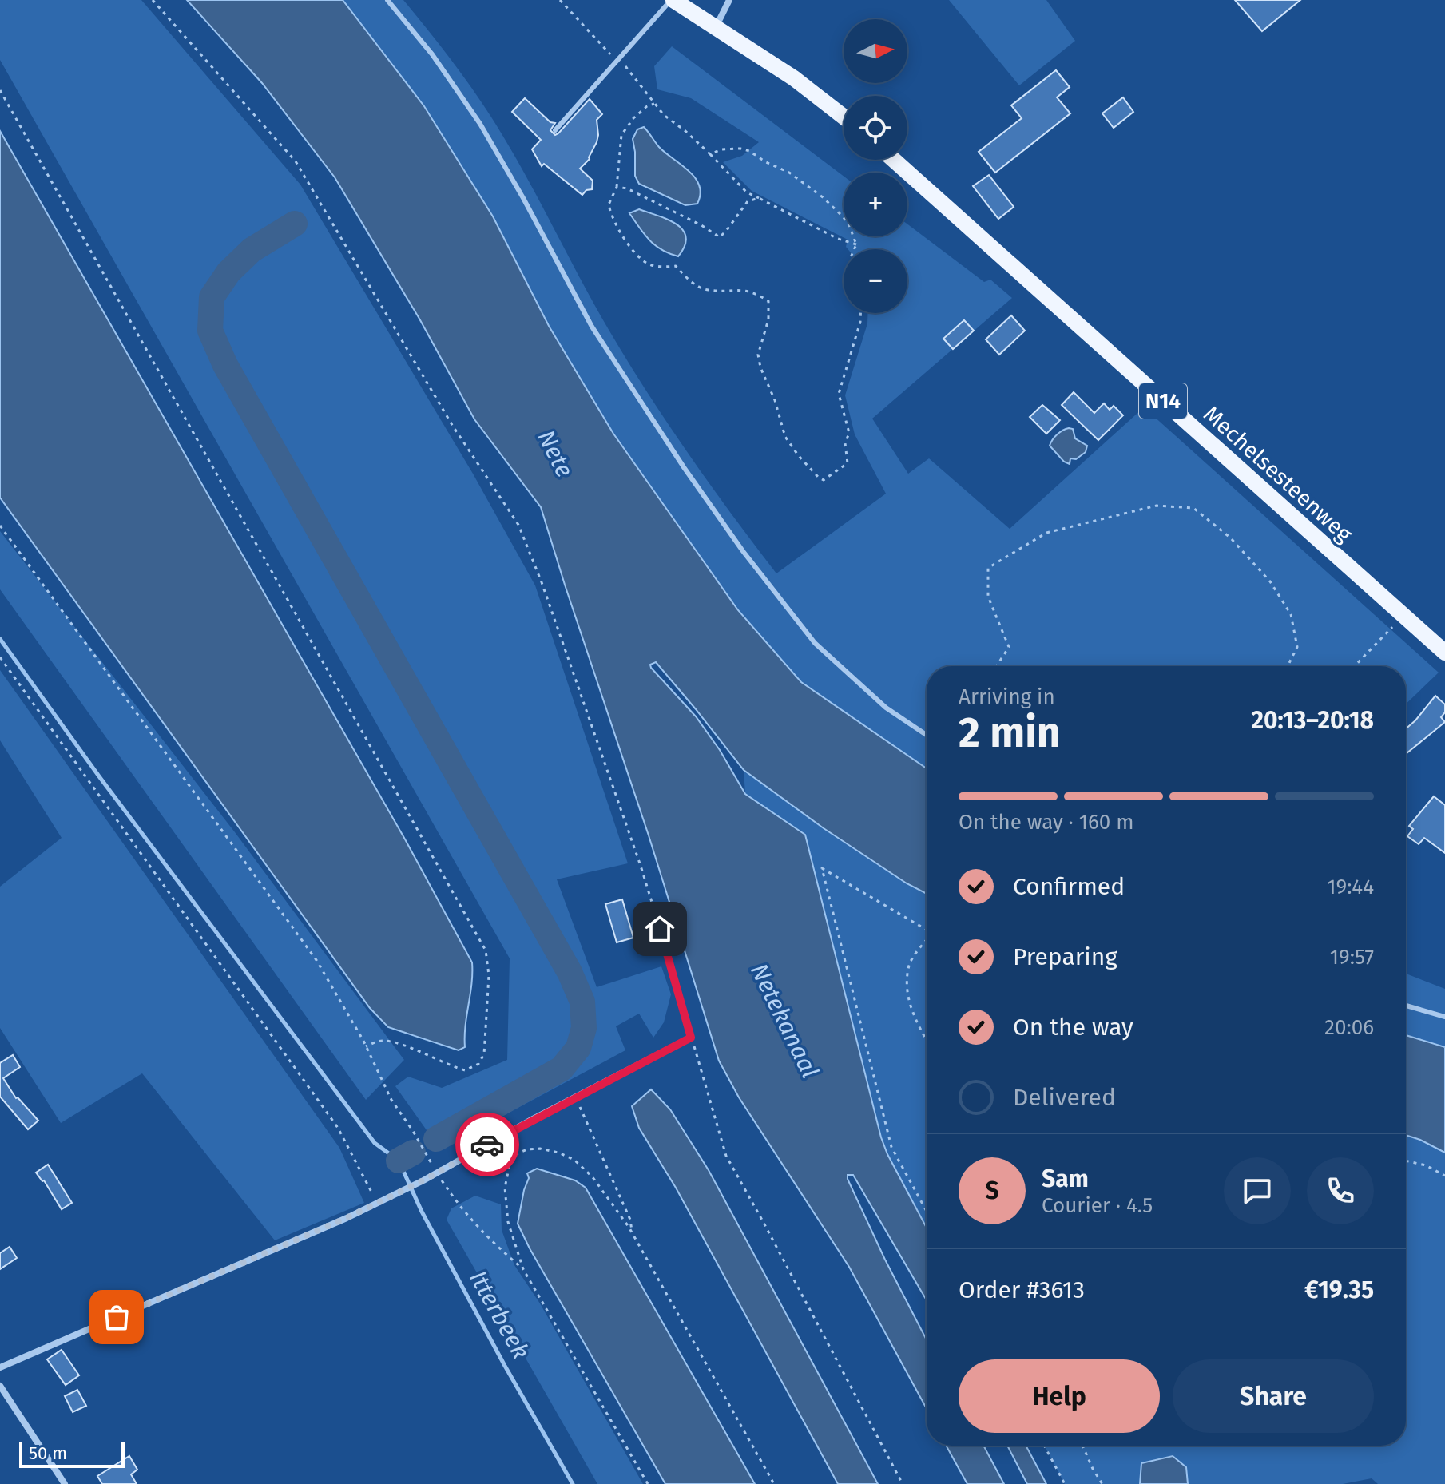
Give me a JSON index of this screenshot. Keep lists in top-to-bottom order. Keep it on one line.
{"streets":{"main road":["N14","Mechelsesteenweg"]},"water":["Nete","Netekanaal","Itterbeek"],"scale_bar":"50 m","north":"right","page":{"map_buttons":["+","−"],"heading":["2 min","Arriving in","20:13–20:18"],"panel":["Sam","Courier · 4.5","Order #3613","€19.35"],"bar":"On the way · 160 m","list":[["Confirmed","19:44"],["Preparing","19:57"],["On the way","20:06"],"Delivered"],"round":"S","buttons":["Help","Share"],"scale":"50 m"}}
